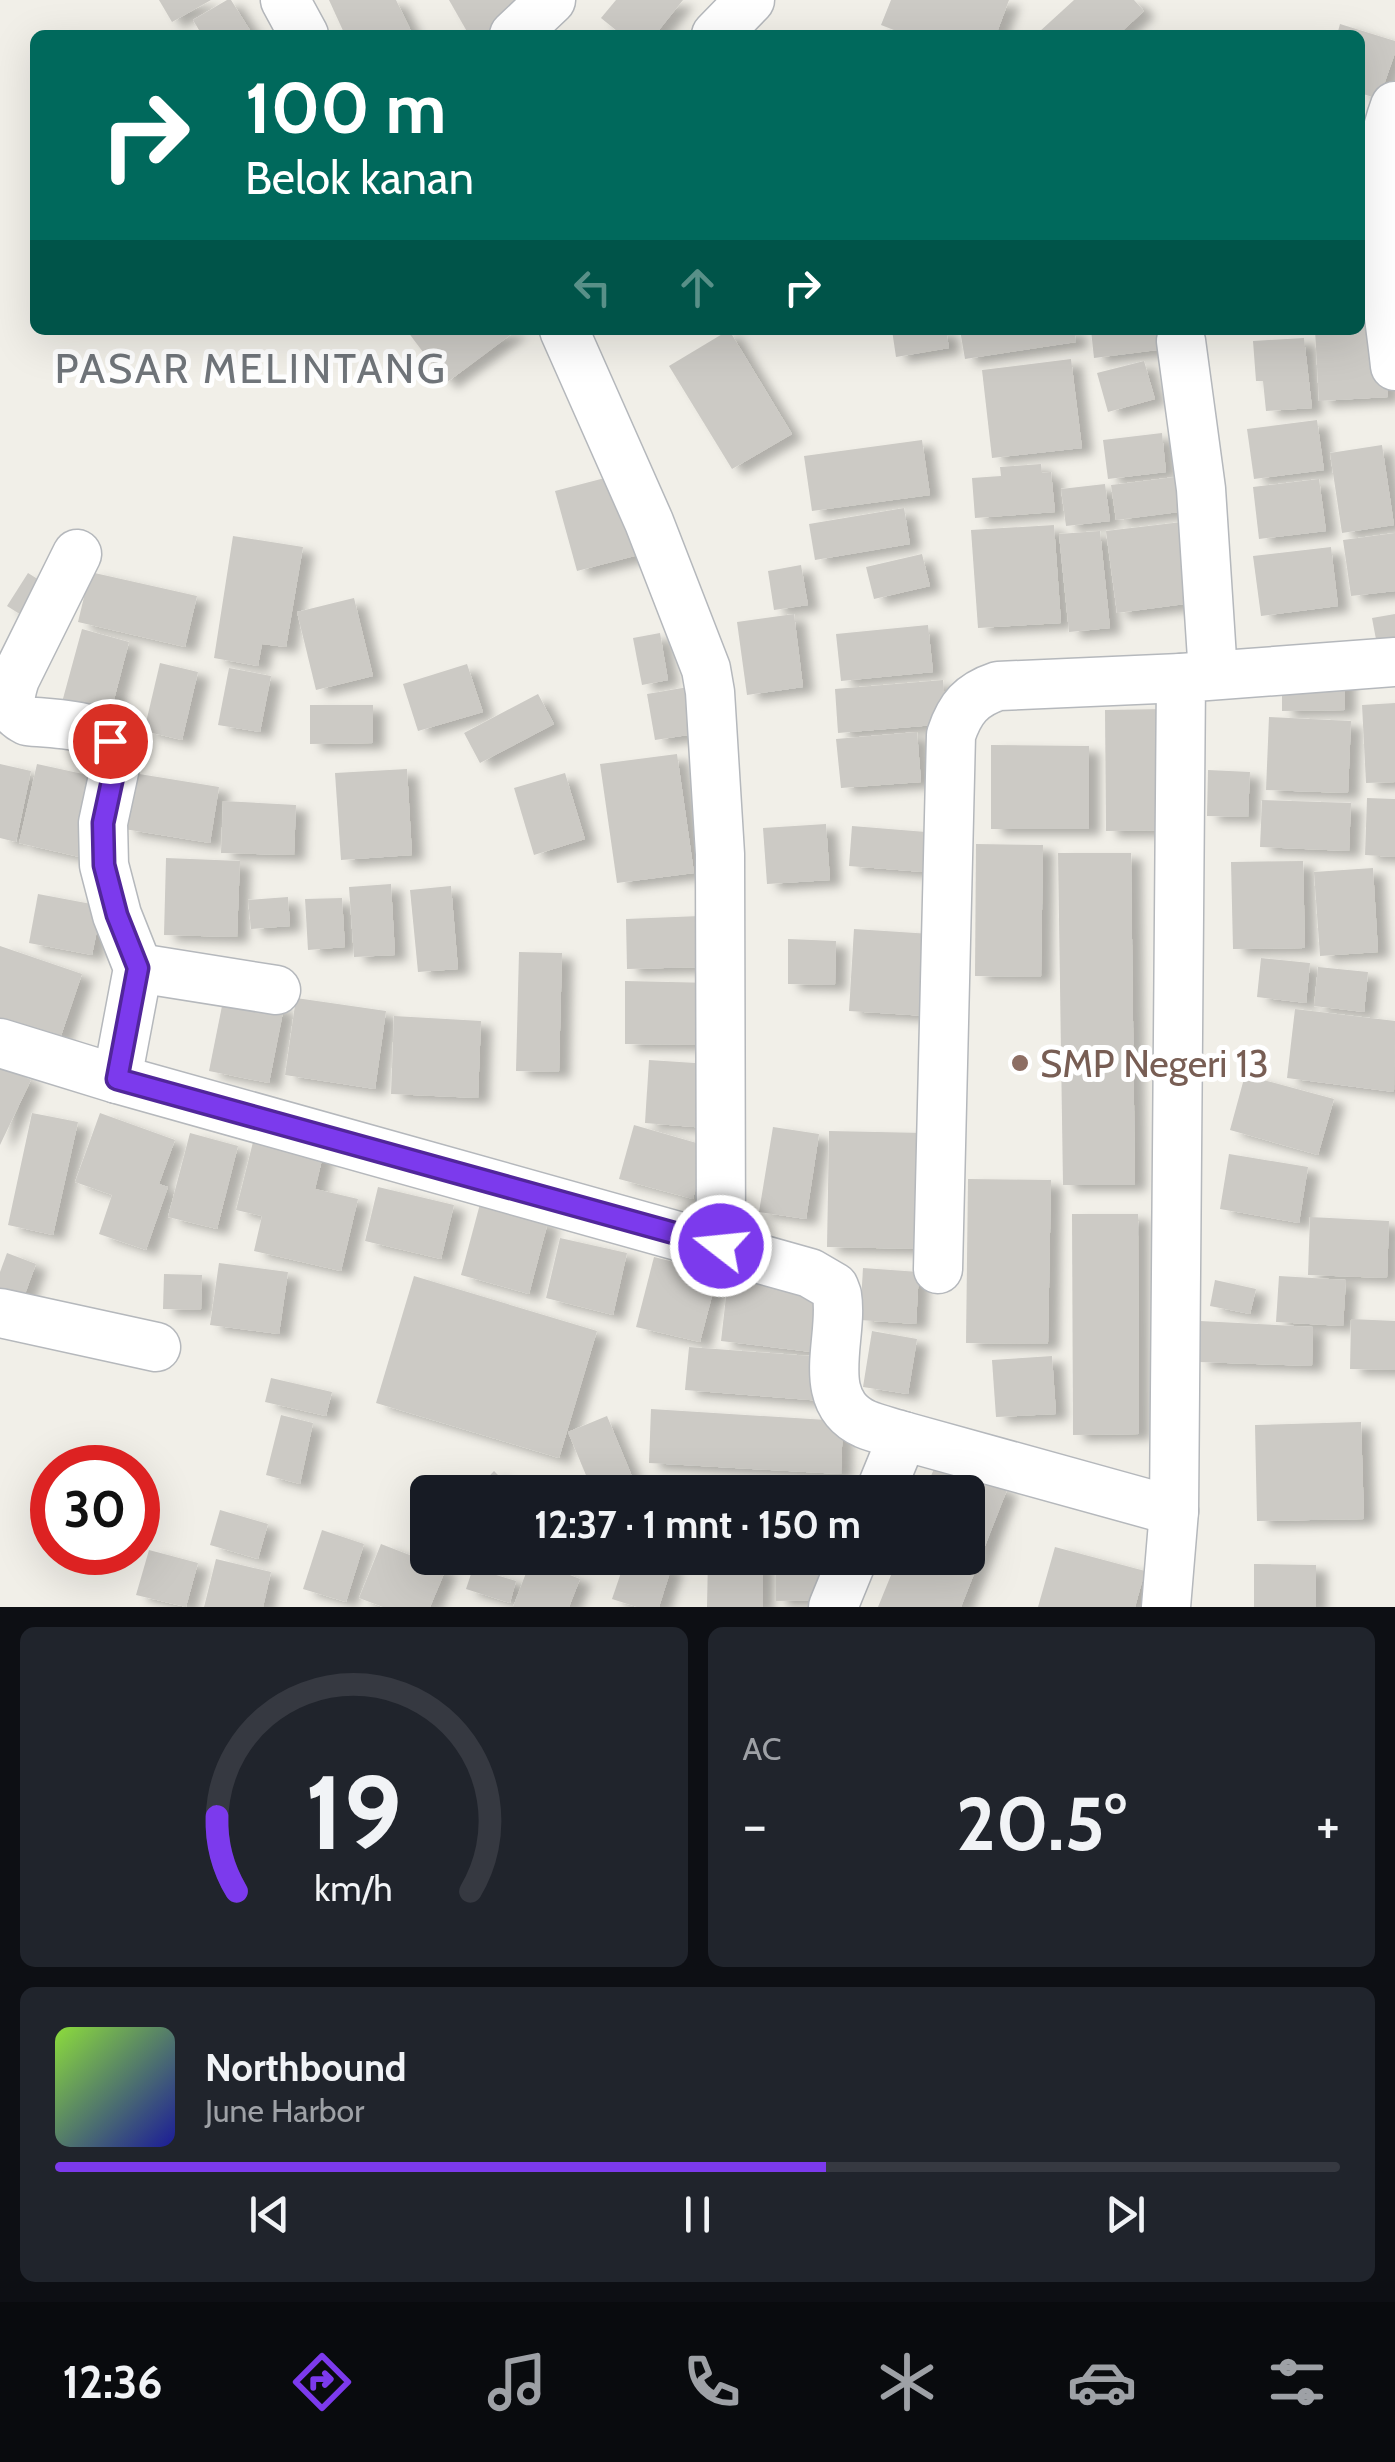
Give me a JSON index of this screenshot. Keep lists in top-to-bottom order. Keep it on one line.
{"districts":["PASAR MELINTANG"],"places":["SMP Negeri 13"],"page":{"turn":["100 m","Belok kanan"],"limit":"30","trip":"12:37 · 1 mnt · 150 m","tile":"AC","heat":["−","20.5°","+"],"song":["Northbound","June Harbor"],"tabs":"12:36","gauge":["19","km/h"]}}
